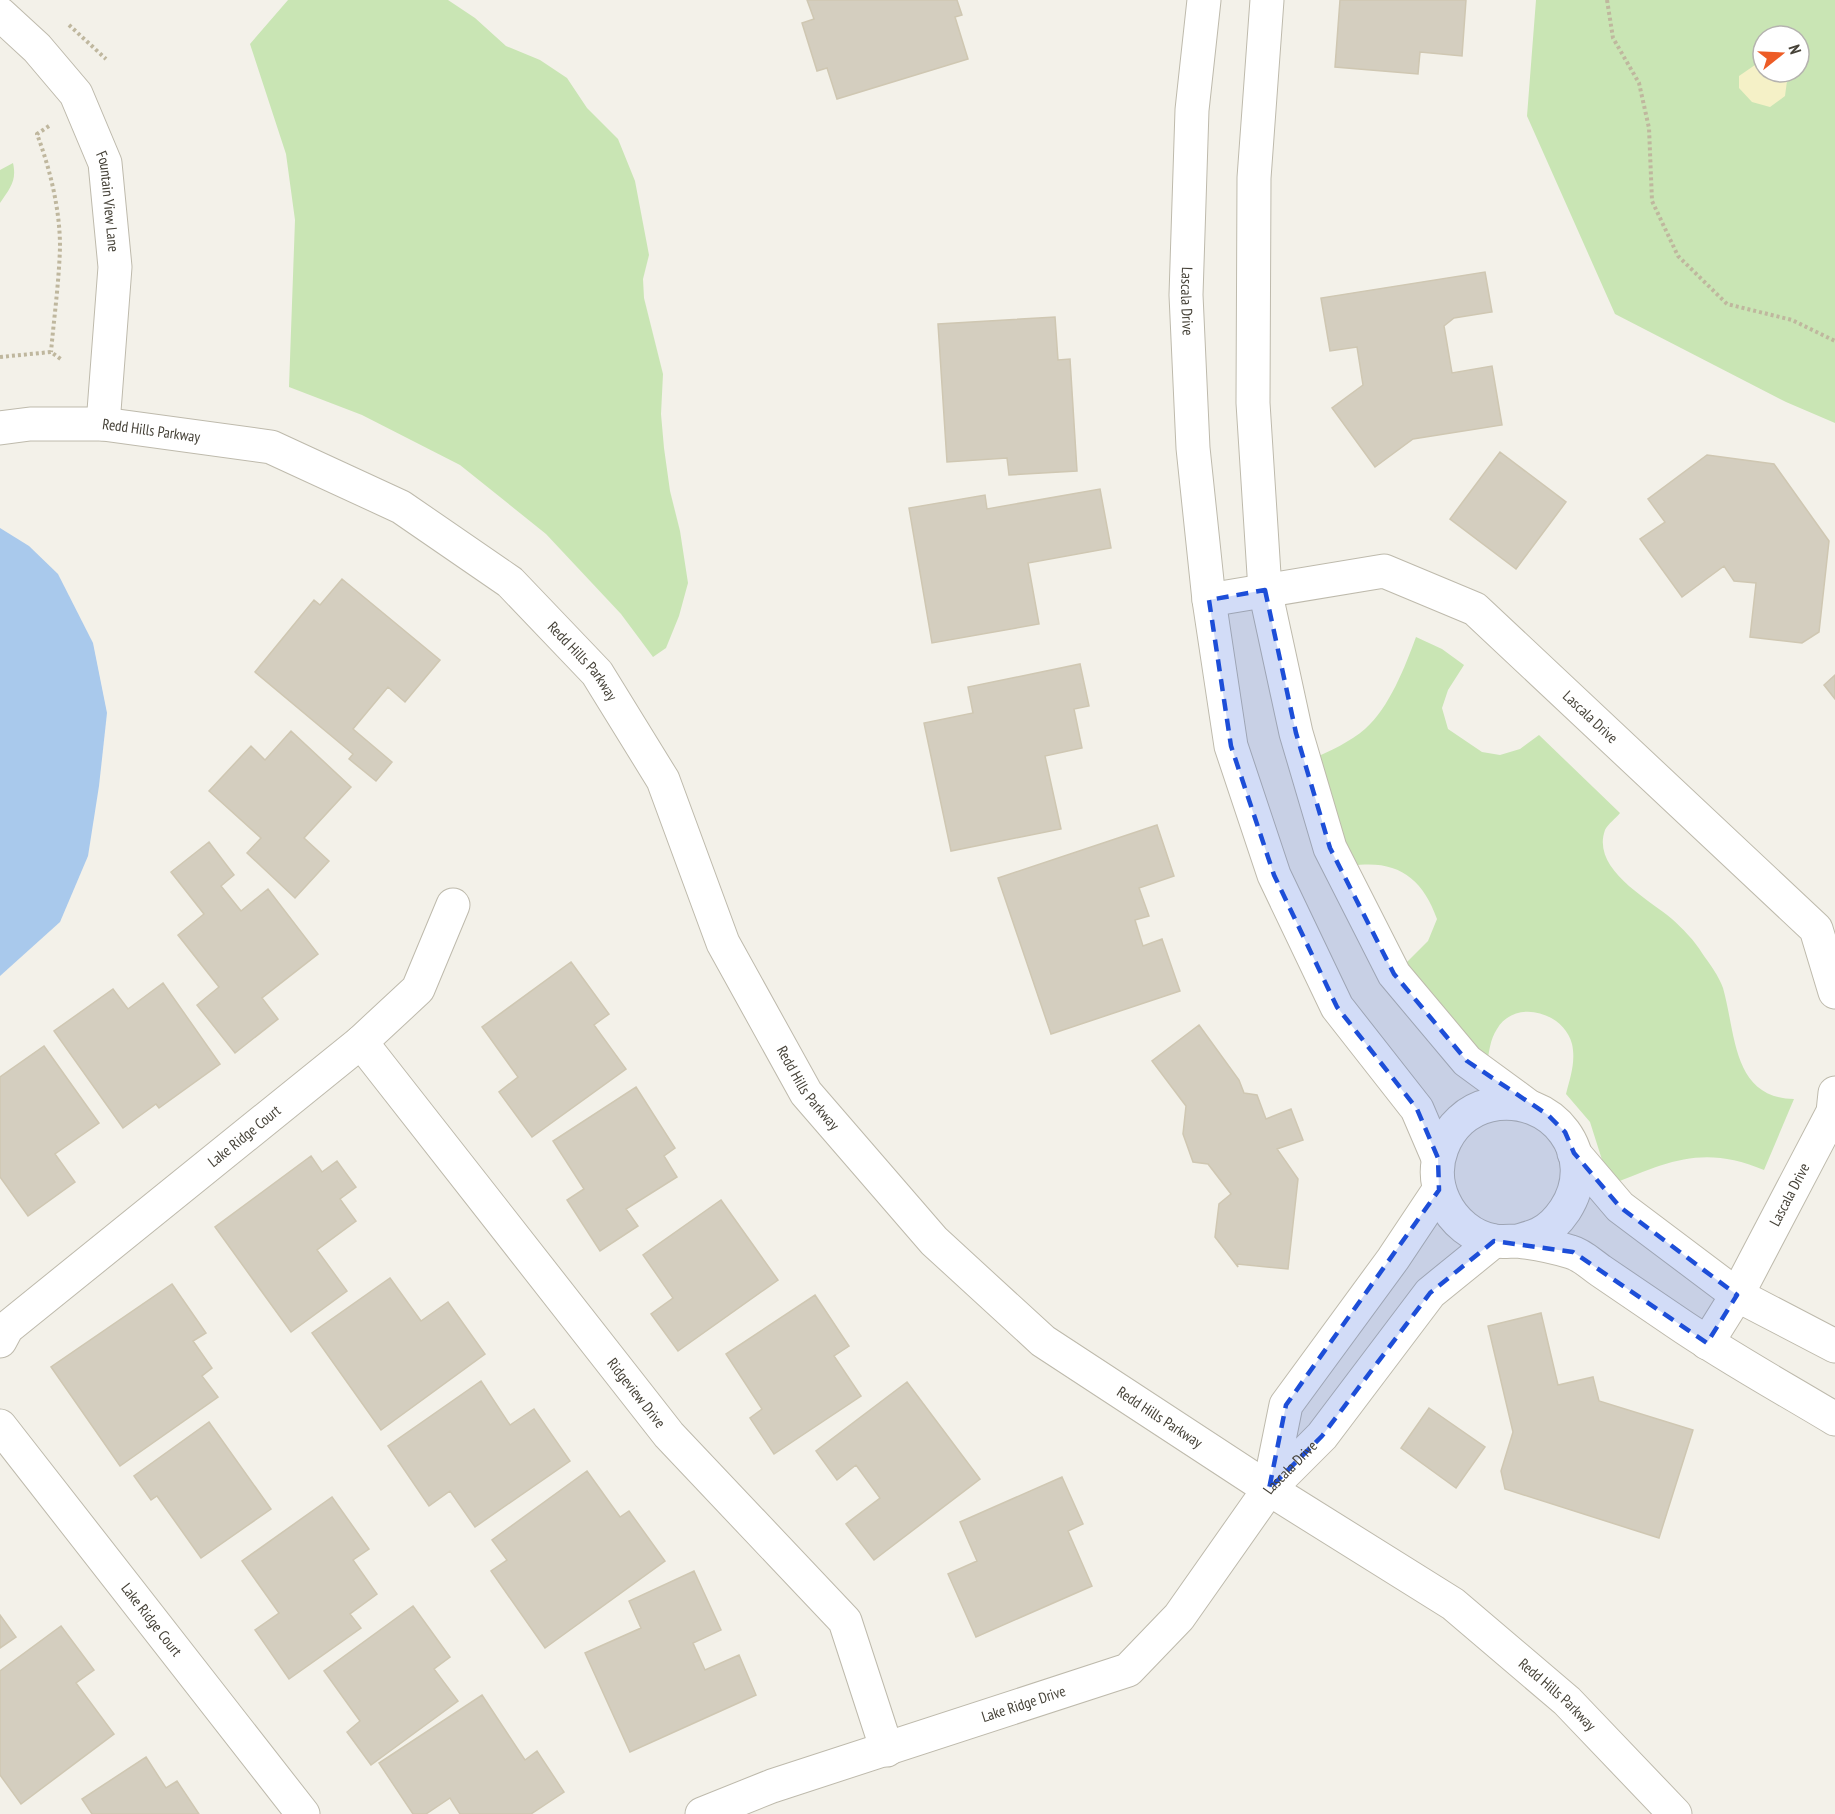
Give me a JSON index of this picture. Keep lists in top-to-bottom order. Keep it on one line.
{"streets":{"street":["Fountain View Lane","Lascala Drive","Redd Hills Parkway","Lake Ridge Court","Ridgeview Drive","Lake Ridge Drive"]},"crossings":[["Fountain View Lane","Redd Hills Parkway"],["Lascala Drive","Redd Hills Parkway"],["Lascala Drive","Lake Ridge Drive"],["Redd Hills Parkway","Lake Ridge Drive"],["Lake Ridge Court","Ridgeview Drive"],["Ridgeview Drive","Lake Ridge Drive"]],"north":"right"}
